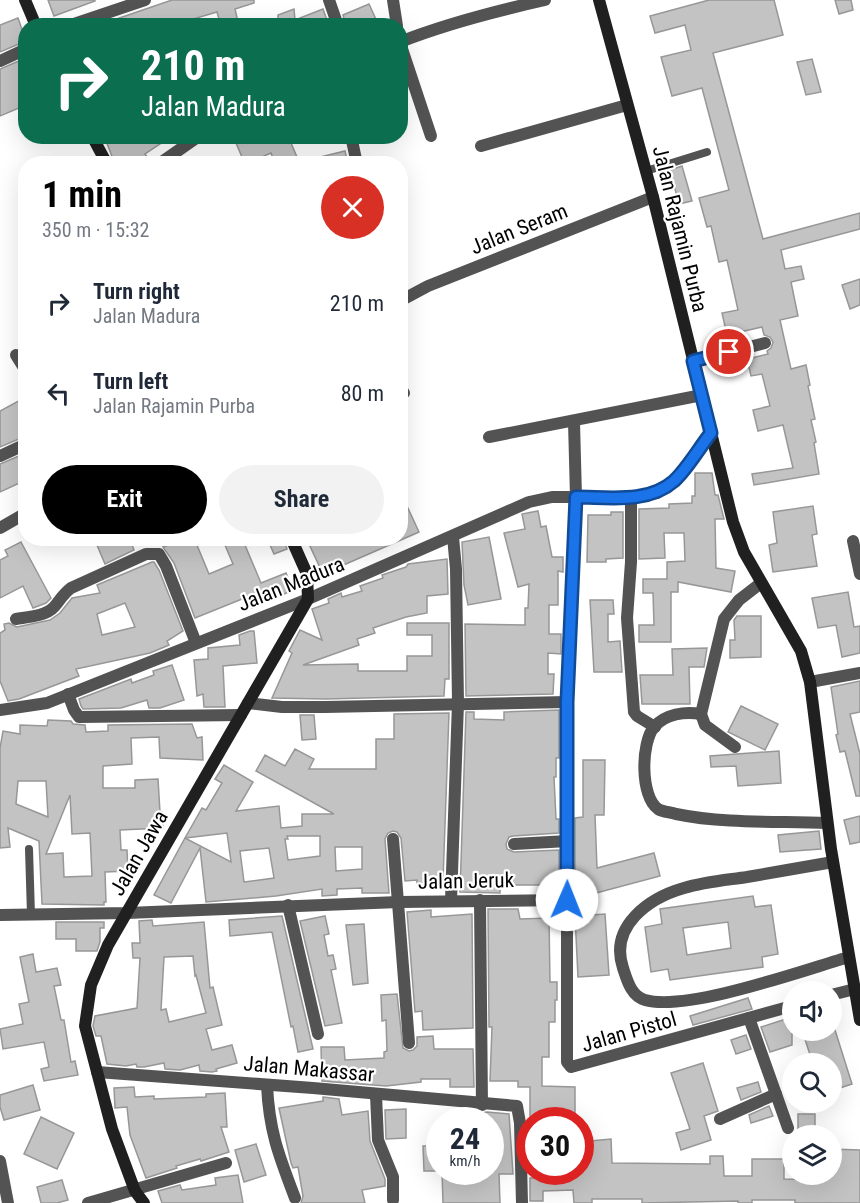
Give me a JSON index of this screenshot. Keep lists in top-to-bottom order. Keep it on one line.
{"streets":{"street":["Jalan Seram","Jalan Rajamin Purba","Jalan Madura","Jalan Jawa","Jalan Jeruk","Jalan Pistol","Jalan Makassar"]},"crossings":[["Jalan Seram","Jalan Rajamin Purba"],["Jalan Rajamin Purba","Jalan Madura"],["Jalan Madura","Jalan Jawa"],["Jalan Jawa","Jalan Jeruk"],["Jalan Jawa","Jalan Makassar"],["Jalan Jeruk","Jalan Pistol"]],"page":{"turn":["210 m","Jalan Madura"],"heading":["1 min","350 m · 15:32"],"list":[{"name":"Turn right","note":"Jalan Madura","value":"210 m"},{"name":"Turn left","note":"Jalan Rajamin Purba","value":"80 m"}],"buttons":["Exit","Share"],"speed":"24 km/h","limit":"30"}}
